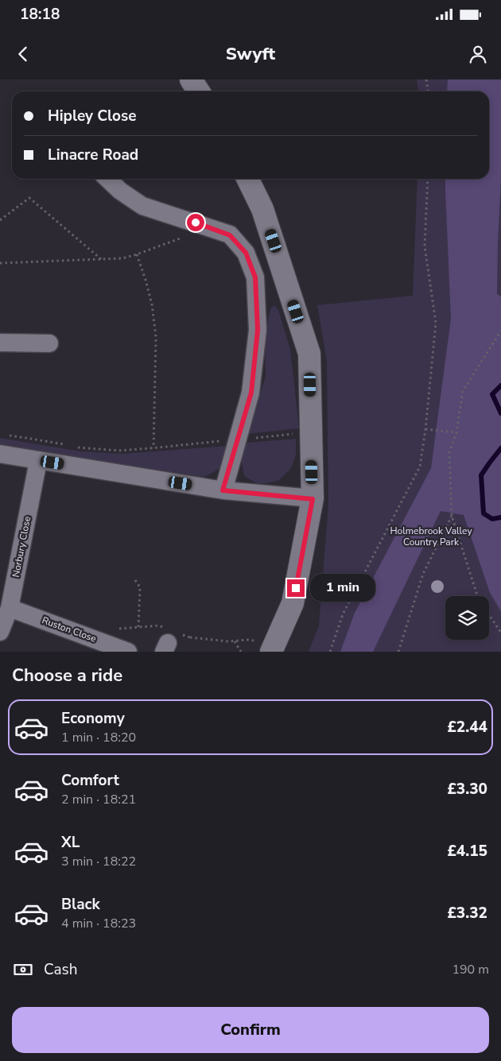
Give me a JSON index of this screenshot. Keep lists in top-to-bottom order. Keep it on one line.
{"streets":{"street":["Norbury Close","Ruston Close"]},"crossings":[["Norbury Close","Ruston Close"]],"parks":["Holmebrook Valley Country Park"],"page":{"status":"18:18","header":"Swyft","banner":["Hipley Close","Linacre Road"],"bubble":"1 min","heading":"Choose a ride","list":[{"name":"Economy","note":"1 min · 18:20","value":"£2.44"},{"name":"Comfort","note":"2 min · 18:21","value":"£3.30"},{"name":"XL","note":"3 min · 18:22","value":"£4.15"},{"name":"Black","note":"4 min · 18:23","value":"£3.32"}],"pay":["Cash","190 m"],"buttons":"Confirm"}}
